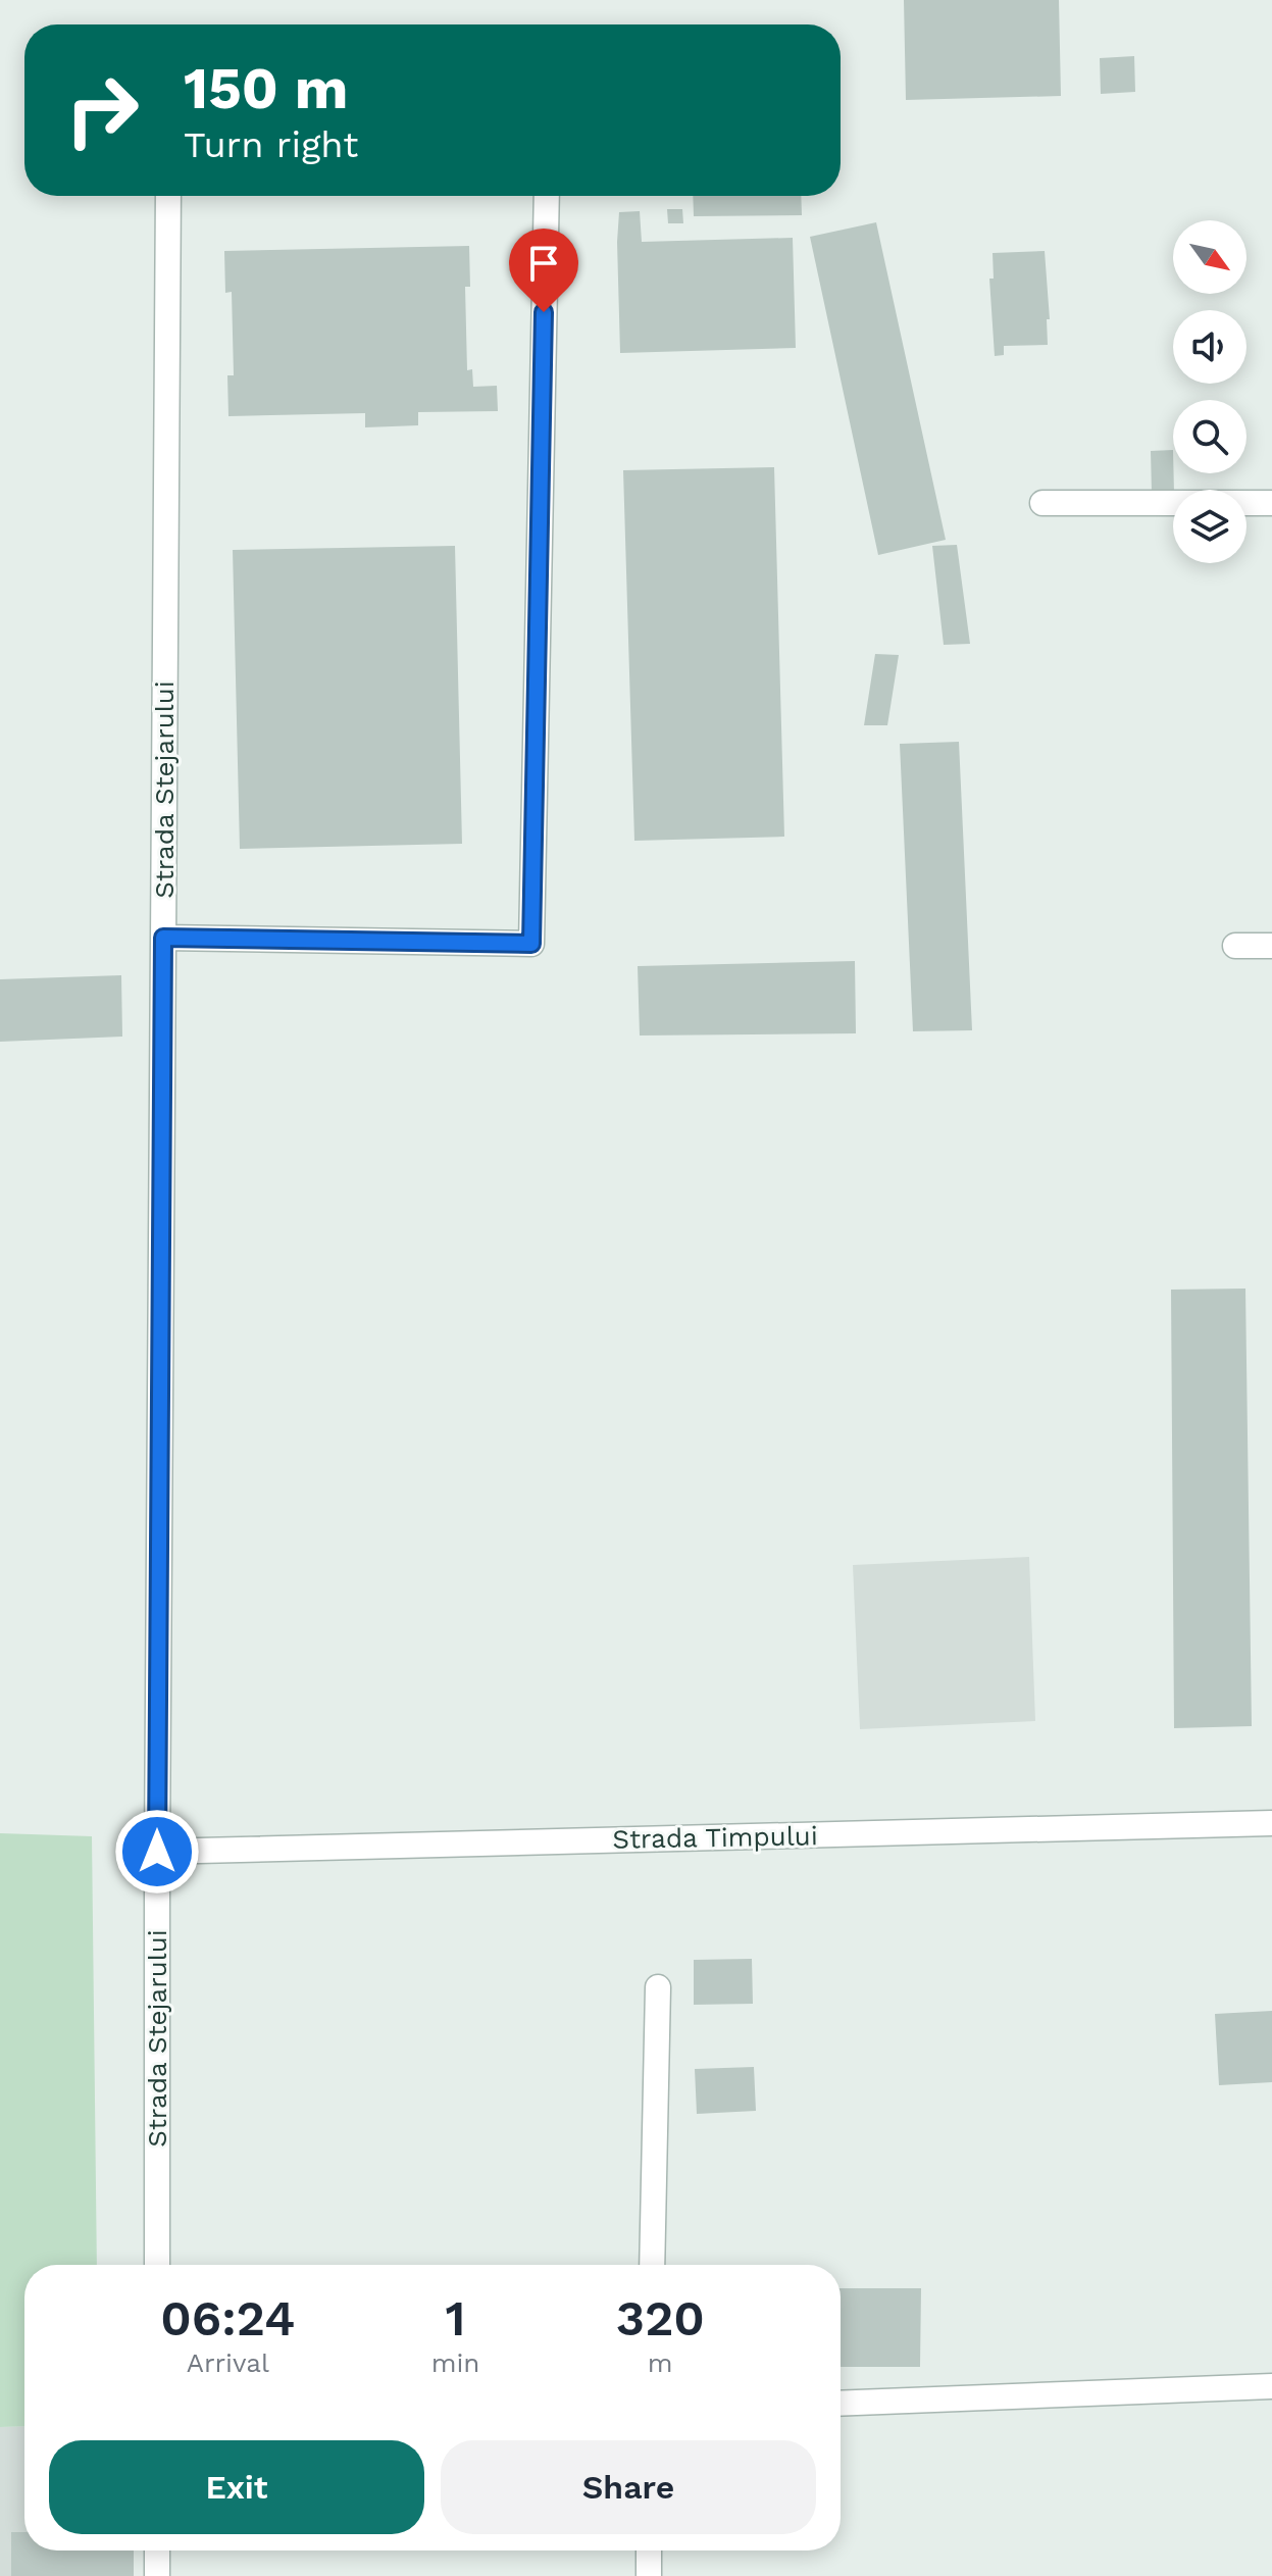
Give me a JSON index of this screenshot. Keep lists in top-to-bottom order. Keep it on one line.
{"streets":{"street":["Strada Stejarului","Strada Timpului"]},"crossings":[["Strada Stejarului","Strada Timpului"]],"north":"bottom right","page":{"turn":["150 m","Turn right"],"eta":["06:24","Arrival","1","min","320","m"],"buttons":["Exit","Share"]}}
